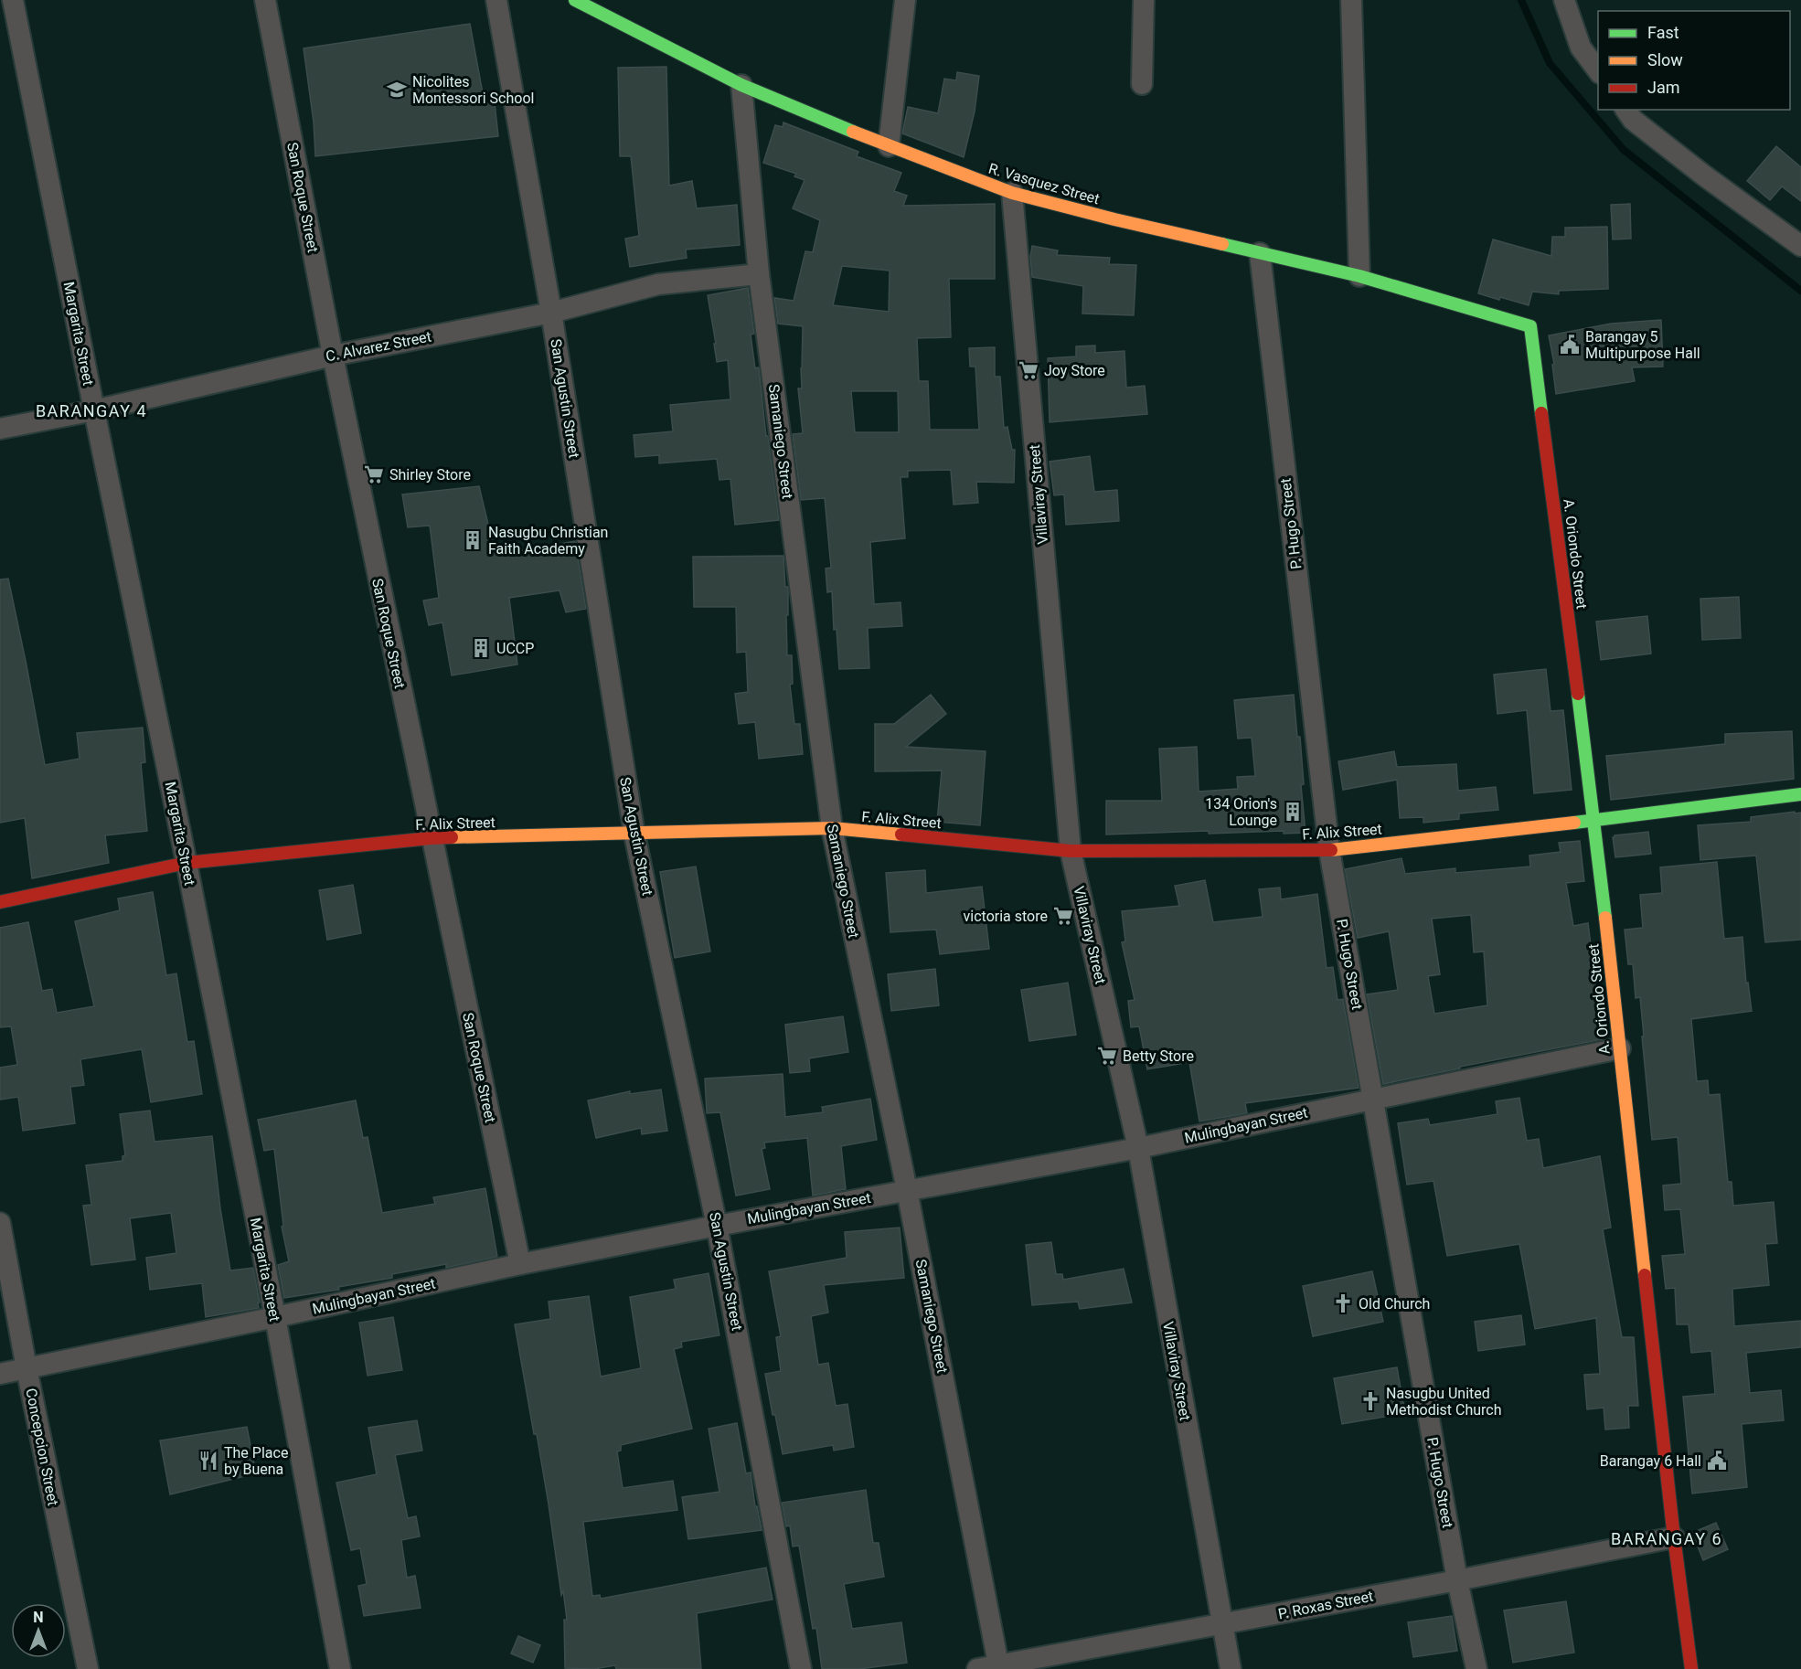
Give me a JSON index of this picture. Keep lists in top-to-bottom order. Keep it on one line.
{"streets":{"street":["R. Vasquez Street","San Roque Street","Margarita Street","C. Alvarez Street","San Agustin Street","Samaniego Street","Villaviray Street","P. Hugo Street","A. Oriondo Street","F. Alix Street","Mulingbayan Street","Concepcion Street","P. Roxas Street"]},"crossings":[["R. Vasquez Street","Samaniego Street"],["R. Vasquez Street","Villaviray Street"],["R. Vasquez Street","P. Hugo Street"],["R. Vasquez Street","A. Oriondo Street"],["San Roque Street","C. Alvarez Street"],["San Roque Street","F. Alix Street"],["San Roque Street","Mulingbayan Street"],["Margarita Street","C. Alvarez Street"],["Margarita Street","F. Alix Street"],["Margarita Street","Mulingbayan Street"],["C. Alvarez Street","San Agustin Street"],["C. Alvarez Street","Samaniego Street"],["San Agustin Street","F. Alix Street"],["San Agustin Street","Mulingbayan Street"],["Samaniego Street","F. Alix Street"],["Samaniego Street","Mulingbayan Street"],["Samaniego Street","P. Roxas Street"],["Villaviray Street","F. Alix Street"],["Villaviray Street","Mulingbayan Street"],["Villaviray Street","P. Roxas Street"],["P. Hugo Street","F. Alix Street"],["P. Hugo Street","Mulingbayan Street"],["P. Hugo Street","P. Roxas Street"],["A. Oriondo Street","F. Alix Street"],["A. Oriondo Street","Mulingbayan Street"],["A. Oriondo Street","P. Roxas Street"],["Mulingbayan Street","Concepcion Street"]],"districts":["BARANGAY 4","BARANGAY 6"],"places":{"school or university":["Nicolites Montessori School"],"public building":["Barangay 5 Multipurpose Hall","Barangay 6 Hall"],"supermarket":["Joy Store","Shirley Store","victoria store","Betty Store"],"building":["Nasugbu Christian Faith Academy","UCCP","134 Orion's Lounge"],"church":["Old Church","Nasugbu United Methodist Church"],"restaurant":["The Place by Buena"]},"legend":["Fast","Slow","Jam"],"north":"top"}
